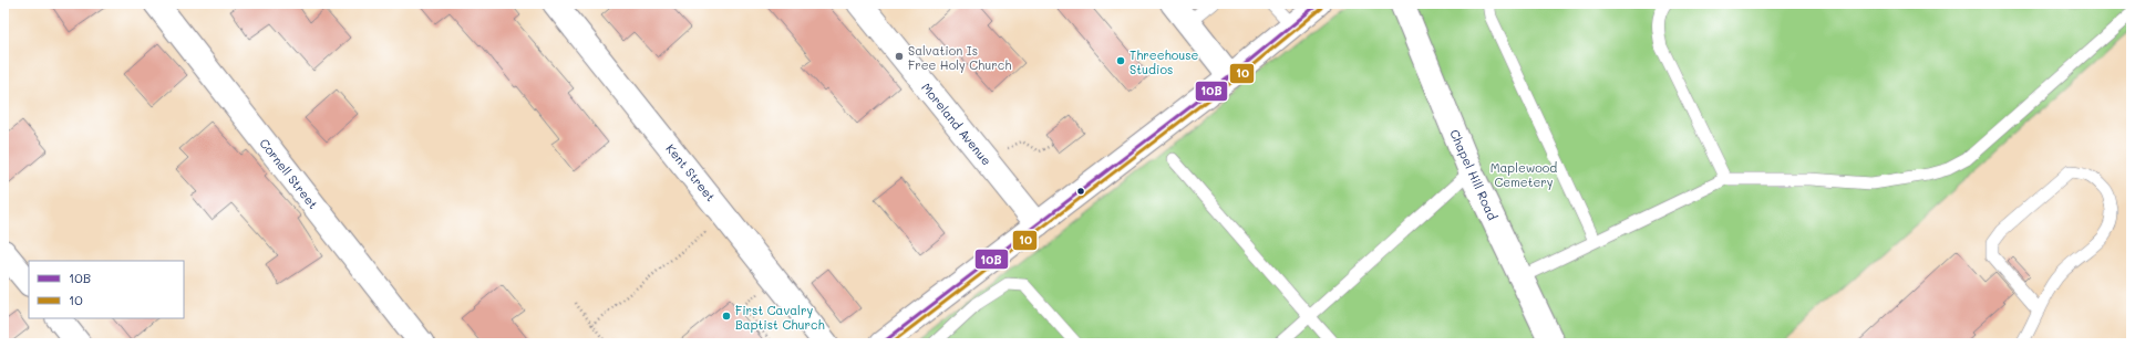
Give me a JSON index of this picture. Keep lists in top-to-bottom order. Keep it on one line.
{"streets":{"street":["Moreland Avenue","Kent Street","Cornell Street","Chapel Hill Road"]},"parks":["Maplewood Cemetery"],"places":["Salvation Is Free Holy Church","Threehouse Studios","First Cavalry Baptist Church"],"lines":["transit line 10B","transit line 10"],"legend":["10B","10"]}
